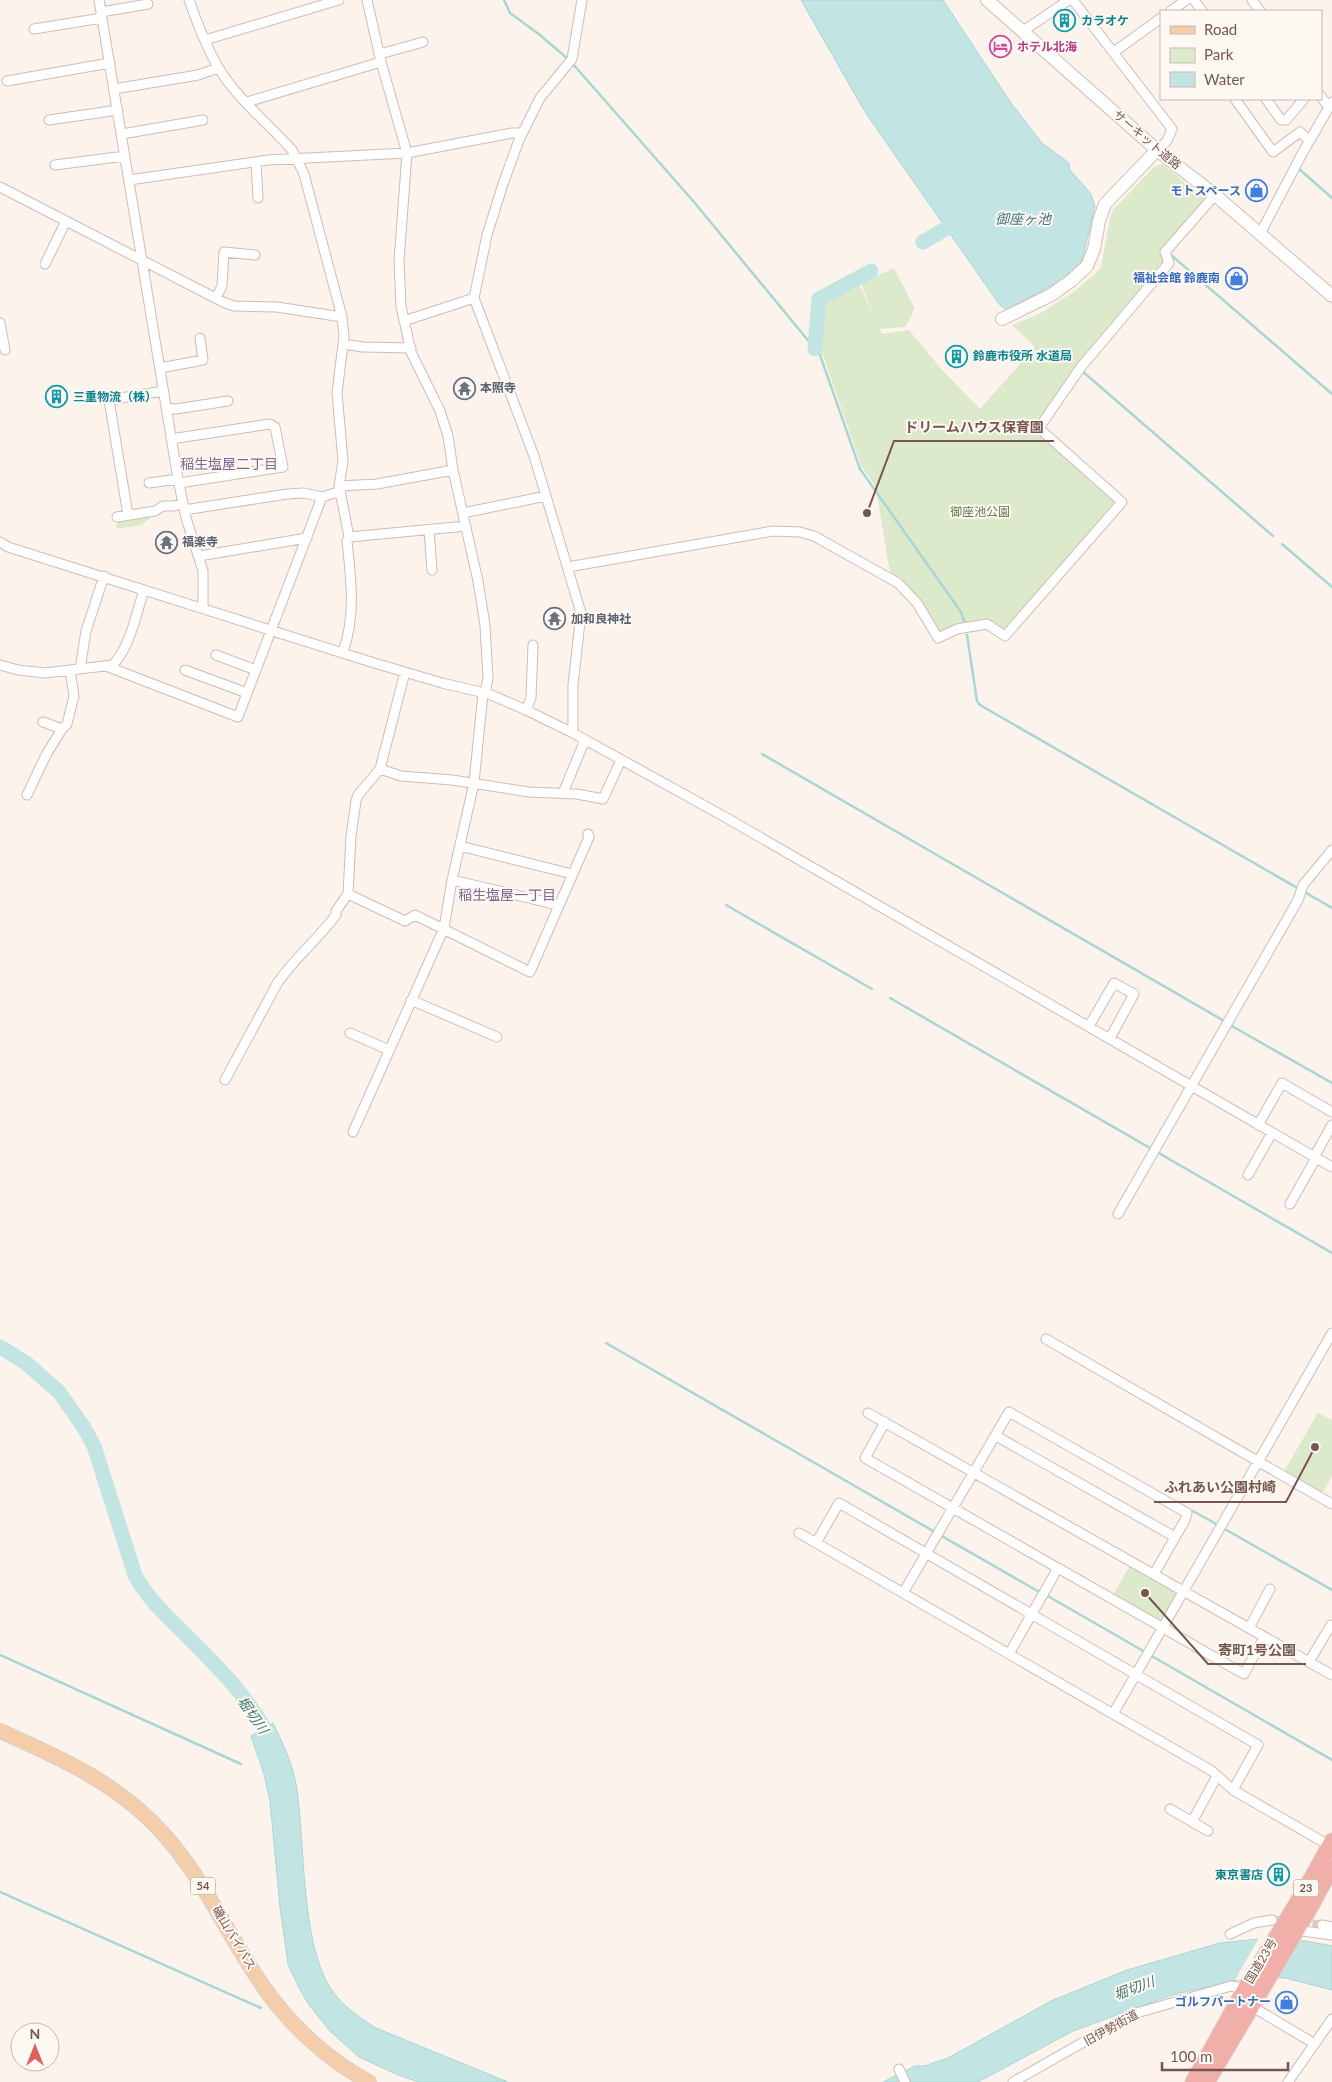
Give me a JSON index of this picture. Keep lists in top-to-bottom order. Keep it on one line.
{"streets":{"highway":["23","国道23号"],"main road":["54","磯山バイパス"],"street":["サーキット道路","旧伊勢街道"]},"crossings":[["国道23号","旧伊勢街道"]],"districts":["稲生塩屋二丁目","稲生塩屋一丁目"],"water":["御座ヶ池","堀切川"],"parks":["御座池公園"],"places":{"building":["カラオケ","鈴鹿市役所 水道局","三重物流（株）","東京書店"],"hotel":["ホテル北海"],"shop":["モトスペース","福祉会館 鈴鹿南","ゴルフパートナー"],"temple":["本照寺","福楽寺","加和良神社"],"other":["ドリームハウス保育園","ふれあい公園村崎","寄町1号公園"]},"legend":["Road","Park","Water"],"scale_bar":"100 m","north":"top"}
